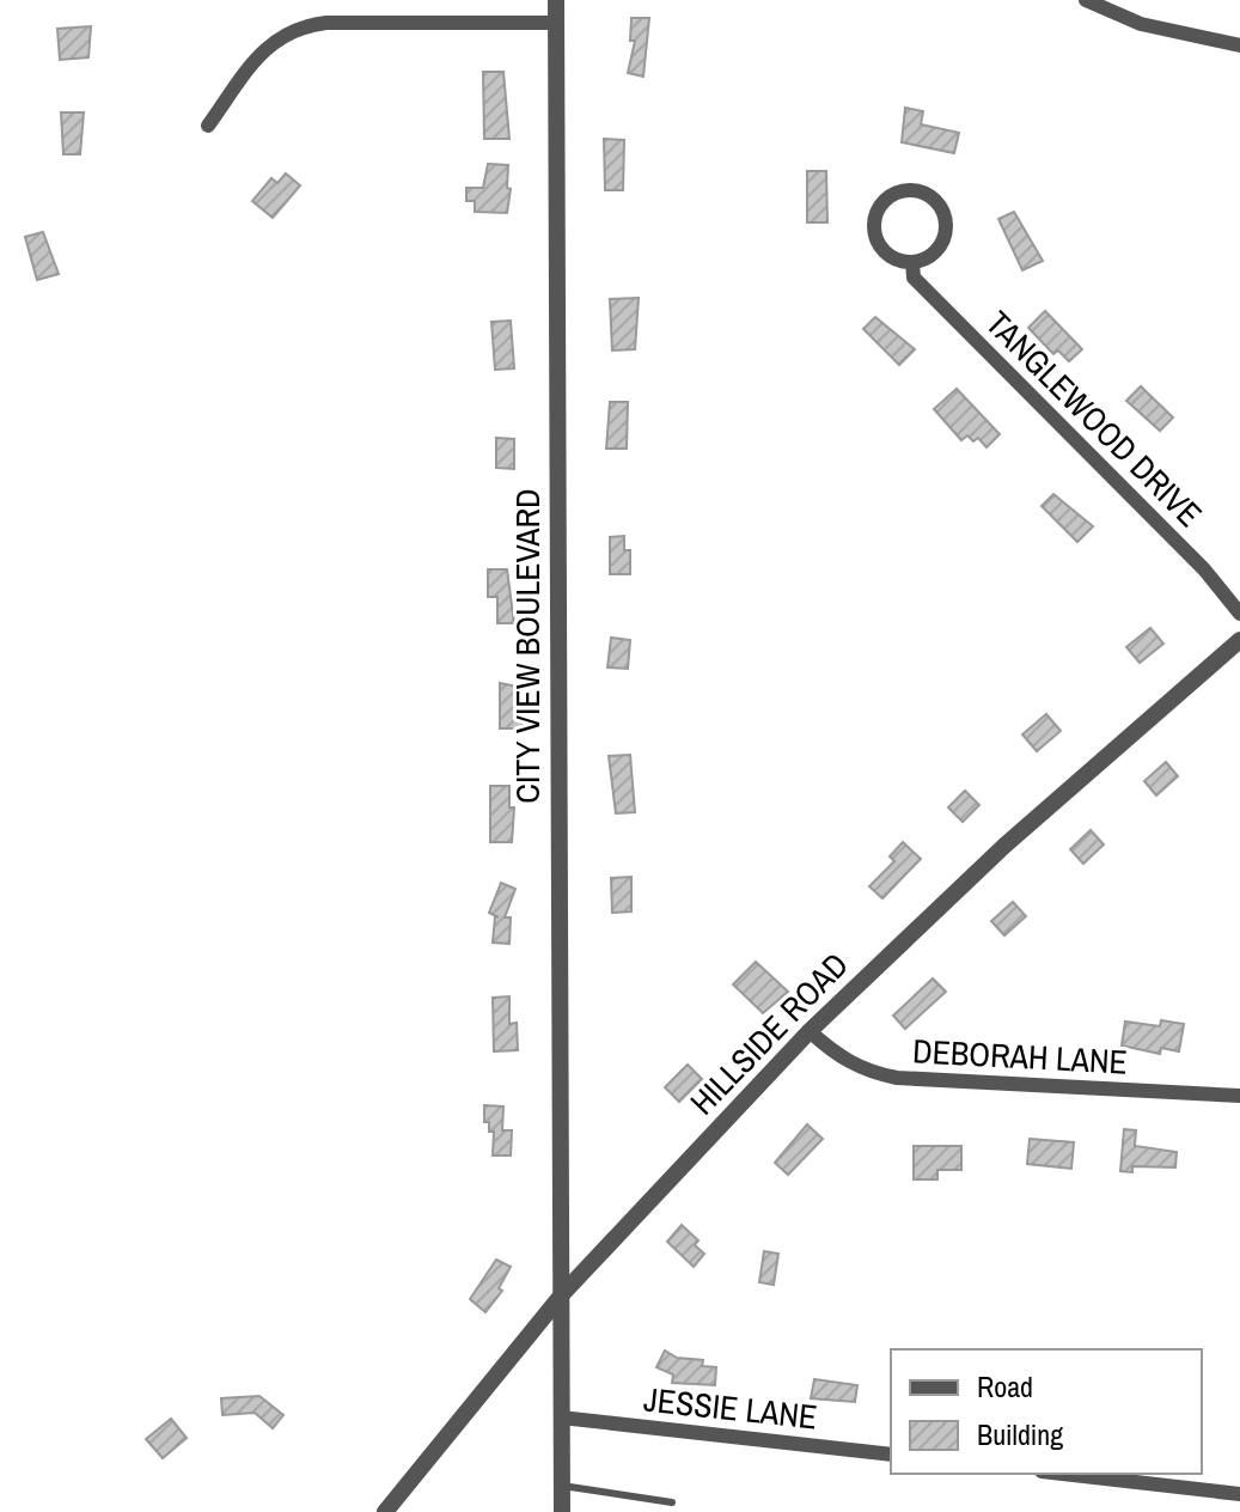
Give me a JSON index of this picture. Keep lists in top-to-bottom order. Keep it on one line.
{"streets":{"street":["TANGLEWOOD DRIVE","CITY VIEW BOULEVARD","HILLSIDE ROAD","DEBORAH LANE","JESSIE LANE"]},"crossings":[["CITY VIEW BOULEVARD","HILLSIDE ROAD"],["CITY VIEW BOULEVARD","JESSIE LANE"],["HILLSIDE ROAD","DEBORAH LANE"]],"legend":["Road","Building"]}
